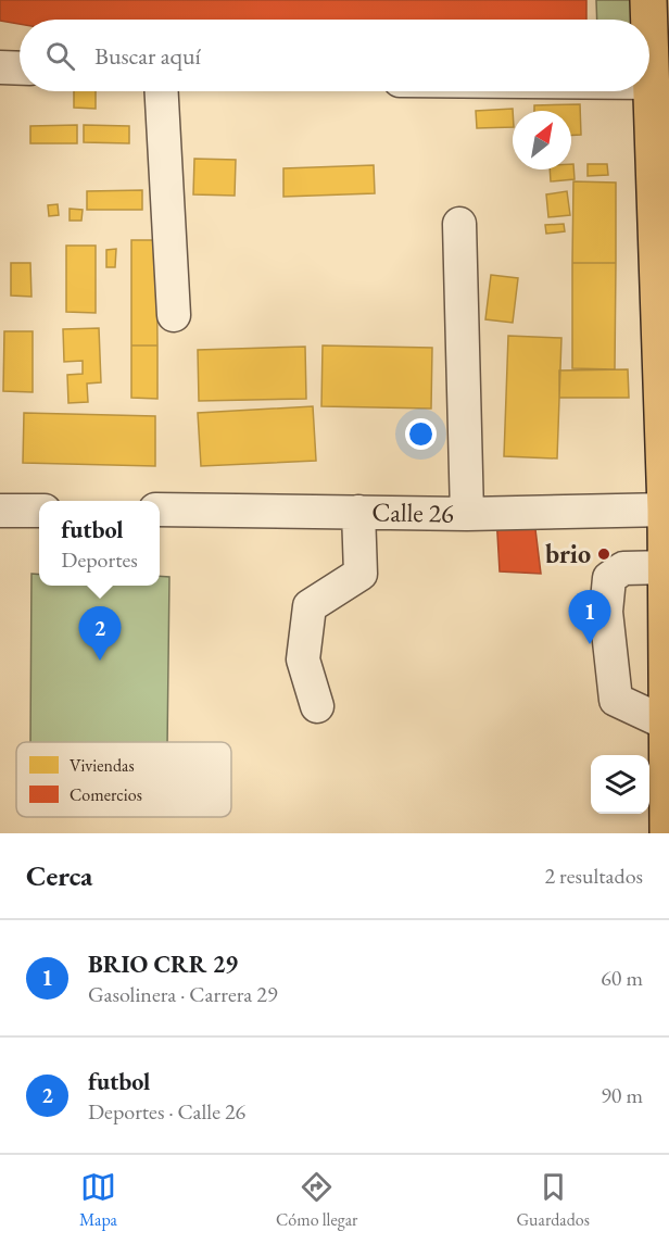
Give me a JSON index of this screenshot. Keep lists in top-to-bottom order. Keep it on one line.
{"streets":{"street":["Calle 26"]},"places":["brio"],"legend":["Viviendas","Comercios"],"north":"top right","page":{"search":"Buscar aquí","popup":["futbol","Deportes"],"pins":["1","2"],"heading":["Cerca","2 resultados"],"list":[{"mark":"1","name":"BRIO CRR 29","note":"Gasolinera · Carrera 29","value":"60 m"},{"mark":"2","name":"futbol","note":"Deportes · Calle 26","value":"90 m"}],"nav":["Mapa","Cómo llegar","Guardados"]}}
